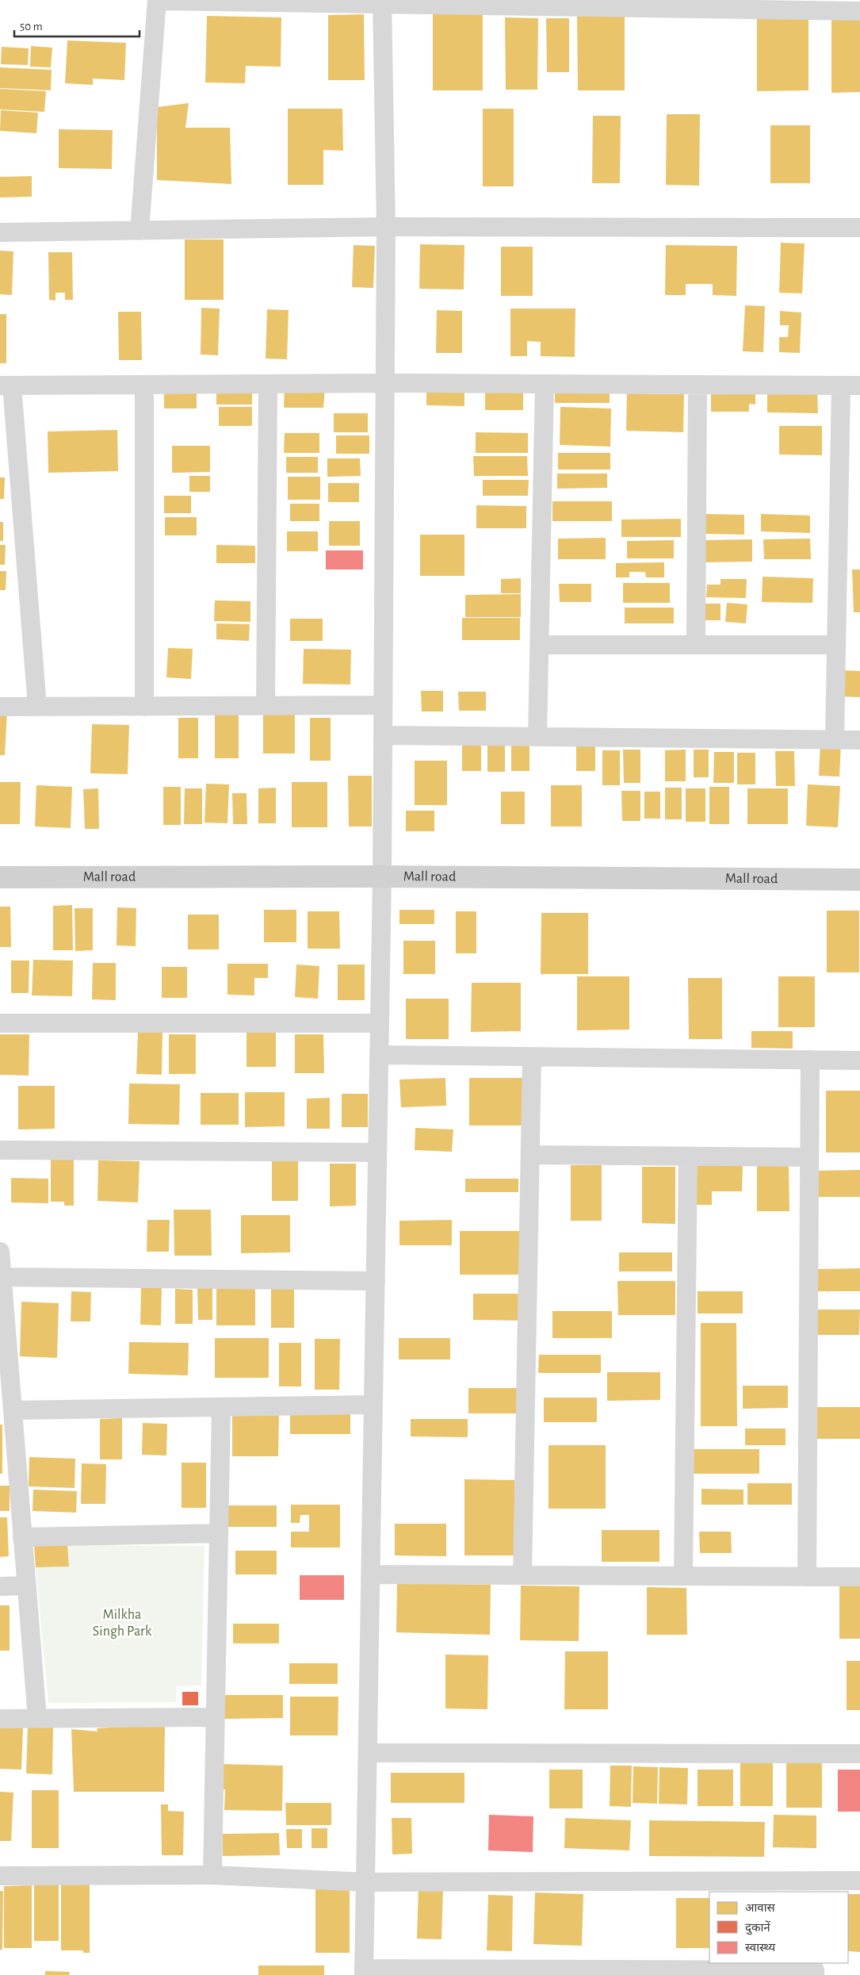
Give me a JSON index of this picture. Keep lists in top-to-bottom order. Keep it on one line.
{"streets":{"street":["Mall road"]},"parks":["Milkha Singh Park"],"legend":["आवास","दुकानें","स्वास्थ्य"],"scale_bar":"50 m"}
